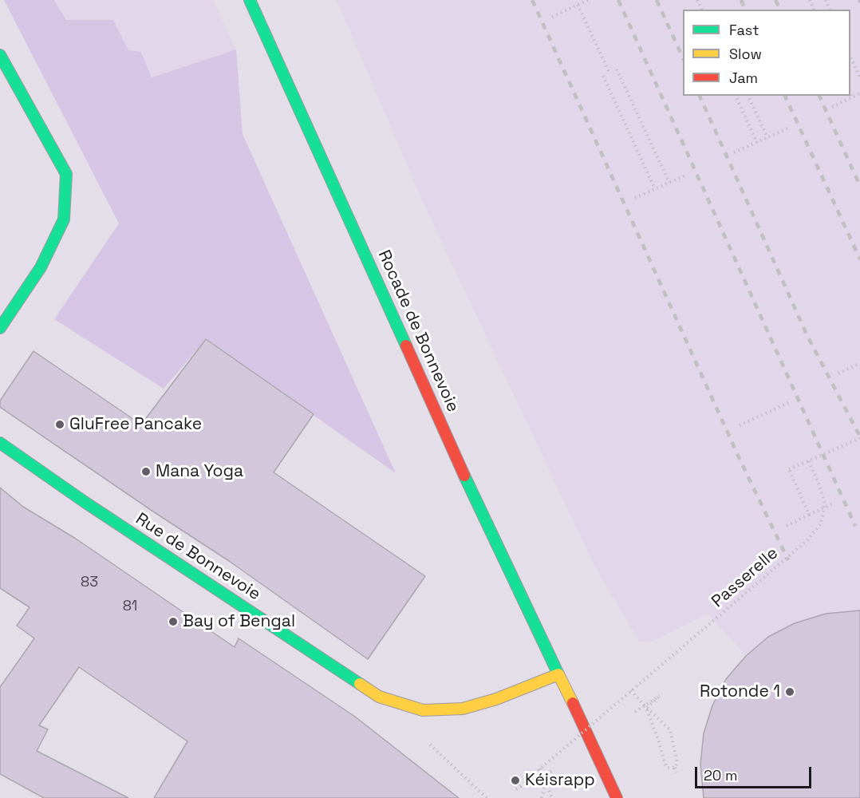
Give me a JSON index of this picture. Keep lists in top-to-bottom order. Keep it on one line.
{"streets":{"main road":["Rocade de Bonnevoie","Rue de Bonnevoie"],"path":["Passerelle"]},"crossings":[["Rocade de Bonnevoie","Rue de Bonnevoie"]],"places":["GluFree Pancake","Mana Yoga","Bay of Bengal","Rotonde 1","Kéisrapp"],"house_numbers":["83","81"],"legend":["Fast","Slow","Jam"],"scale_bar":"20 m"}
